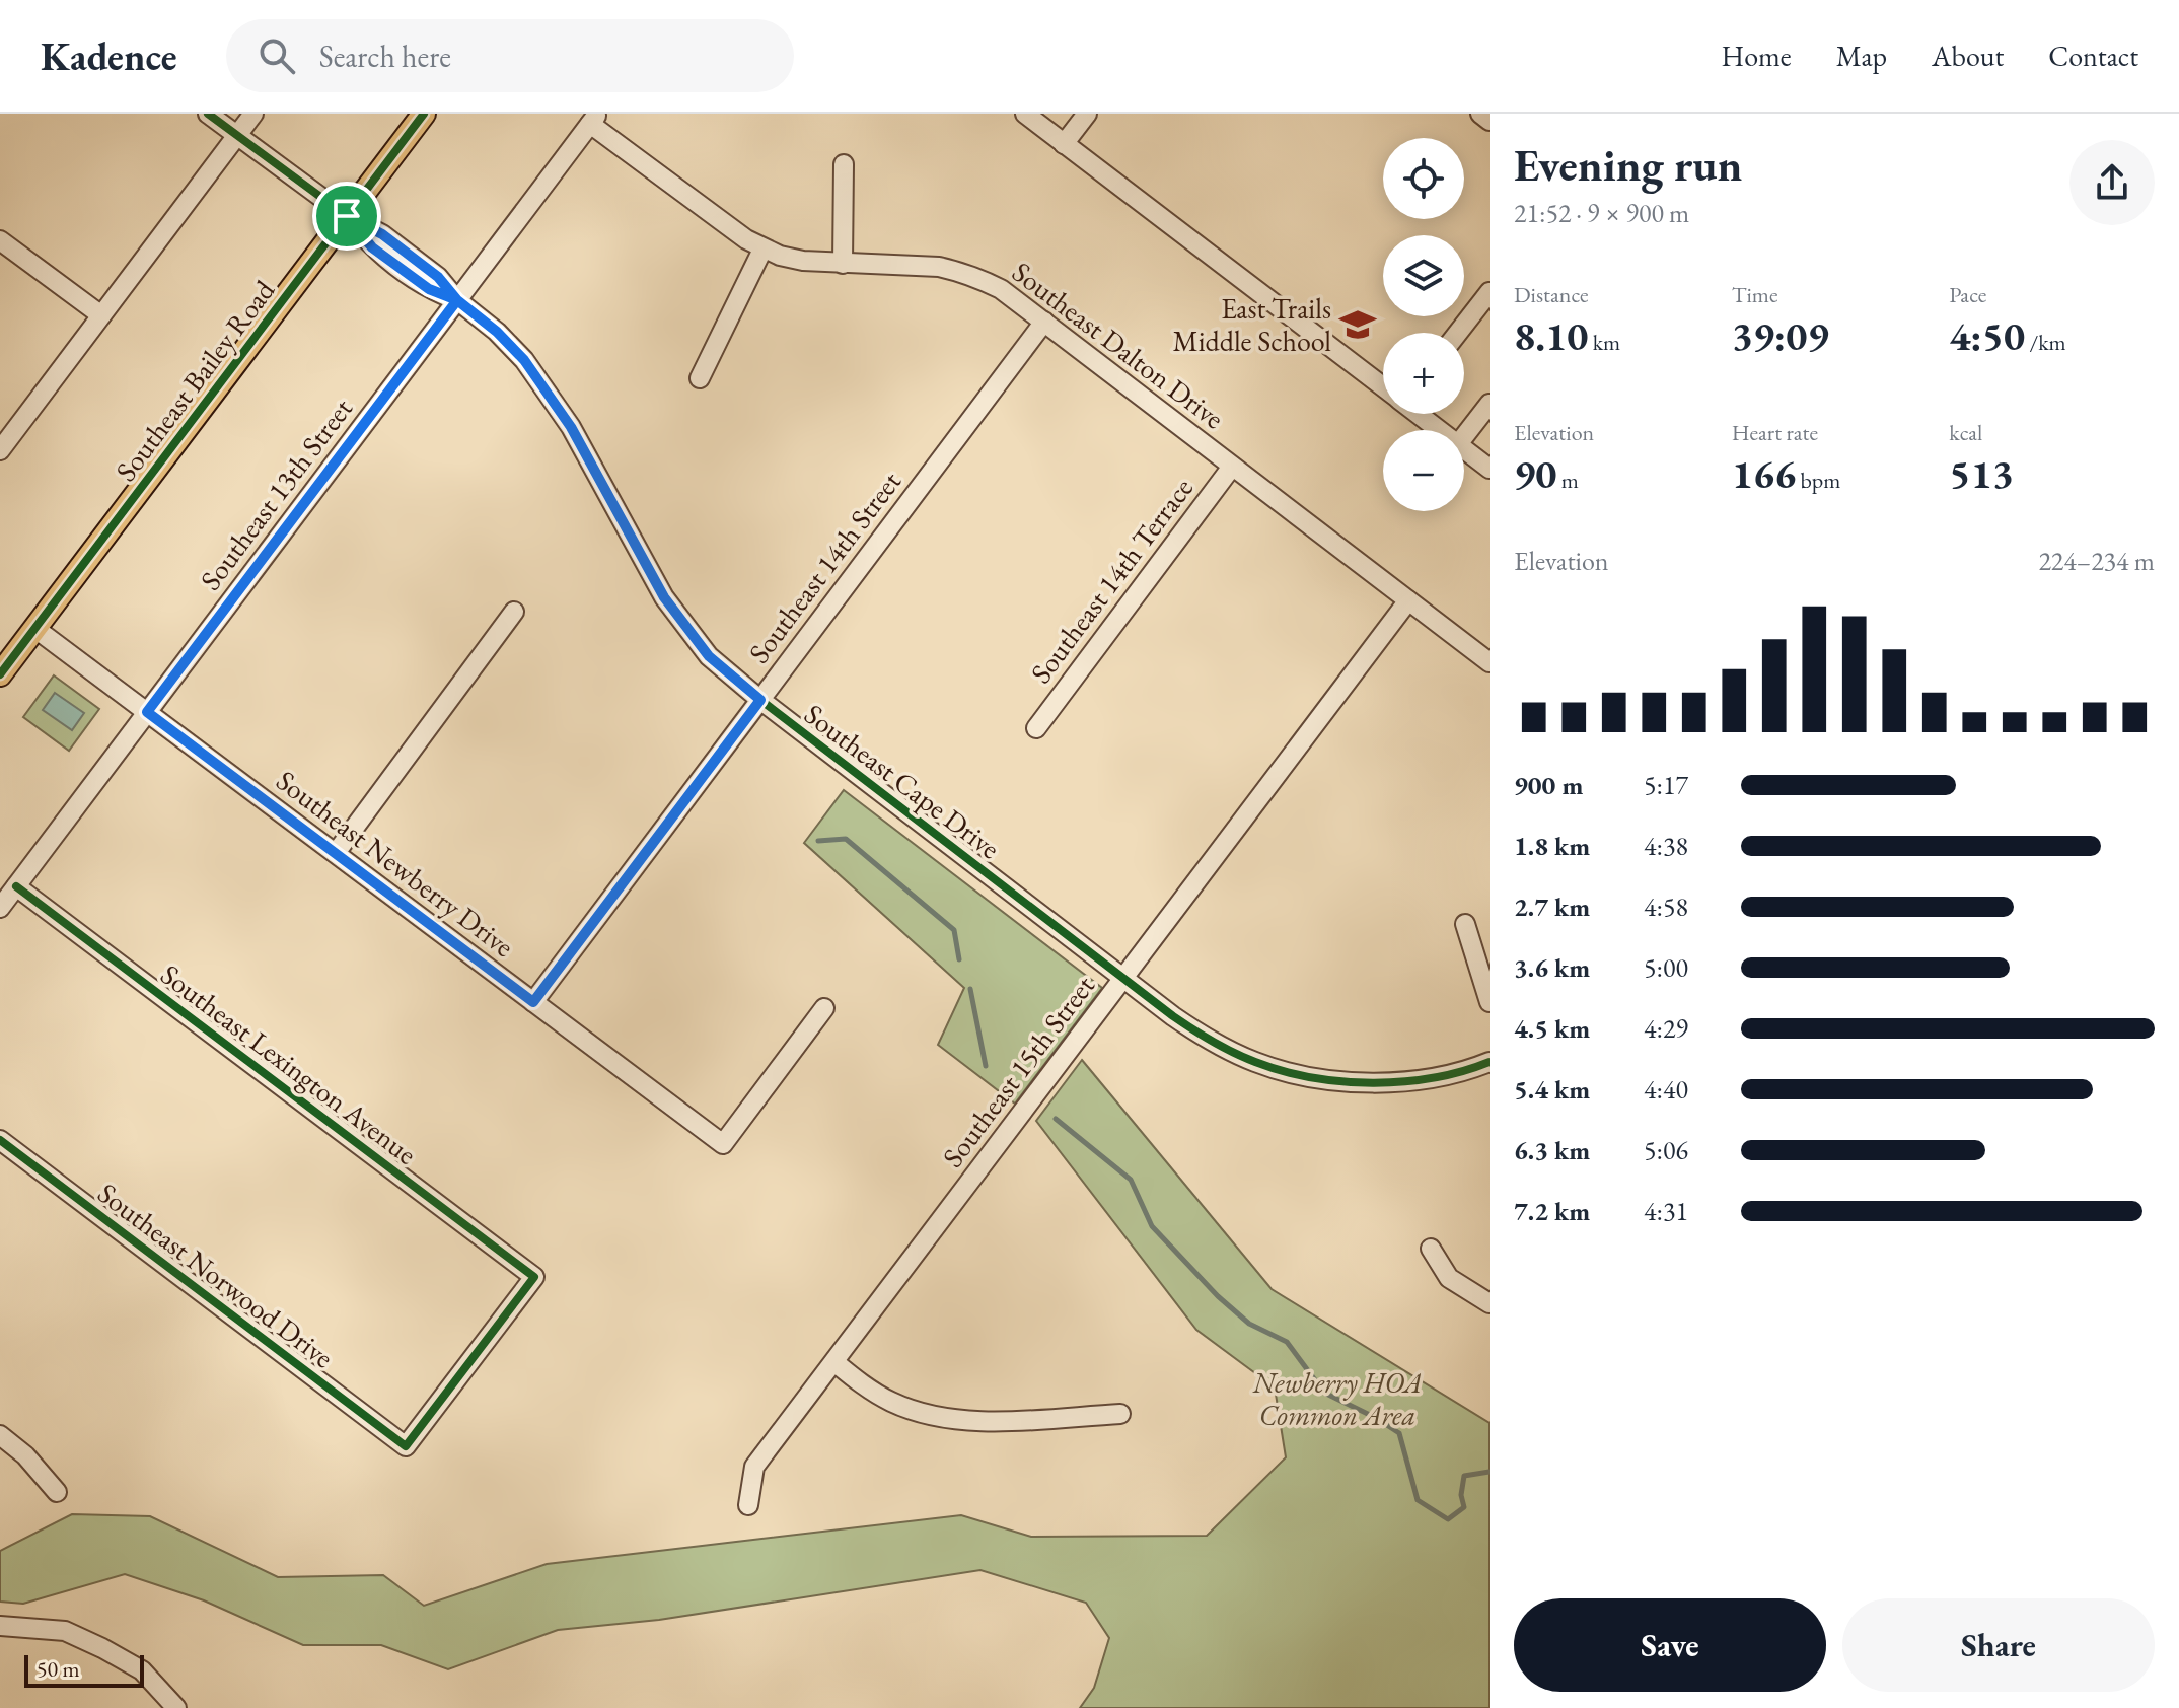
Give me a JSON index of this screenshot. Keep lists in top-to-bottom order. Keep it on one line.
{"streets":{"main road":["Southeast Bailey Road"],"street":["Southeast Dalton Drive","Southeast 13th Street","Southeast 14th Street","Southeast 14th Terrace","Southeast Cape Drive","Southeast Newberry Drive","Southeast Lexington Avenue","Southeast 15th Street","Southeast Norwood Drive"]},"crossings":[["Southeast Dalton Drive","Southeast 13th Street"],["Southeast Dalton Drive","Southeast 14th Street"],["Southeast Dalton Drive","Southeast 14th Terrace"],["Southeast Dalton Drive","Southeast 15th Street"],["Southeast Bailey Road","Southeast Cape Drive"],["Southeast Bailey Road","Southeast Newberry Drive"],["Southeast 13th Street","Southeast Cape Drive"],["Southeast 13th Street","Southeast Newberry Drive"],["Southeast 13th Street","Southeast Lexington Avenue"],["Southeast 14th Street","Southeast Cape Drive"],["Southeast 14th Street","Southeast Newberry Drive"],["Southeast Cape Drive","Southeast 15th Street"],["Southeast Lexington Avenue","Southeast Norwood Drive"]],"parks":["Newberry HOA Common Area"],"places":{"school or university":["East Trails Middle School"]},"scale_bar":"50 m","page":{"header":"Kadence","search":"Search here","nav":["Home","Map","About","Contact"],"heading":["Evening run","21:52 · 9 × 900 m"],"map_buttons":["+","−"],"stats":[["Distance","8.10 km"],["Time","39:09"],["Pace","4:50 /km"],["Elevation","90 m"],["Heart rate","166 bpm"],["kcal","513"]],"chart":["Elevation","224–234 m"],"list":[{"name":"900 m","note":"5:17"},{"name":"1.8 km","note":"4:38"},{"name":"2.7 km","note":"4:58"},{"name":"3.6 km","note":"5:00"},{"name":"4.5 km","note":"4:29"},{"name":"5.4 km","note":"4:40"},{"name":"6.3 km","note":"5:06"},{"name":"7.2 km","note":"4:31"}],"buttons":["Save","Share"],"scale":"50 m"}}
